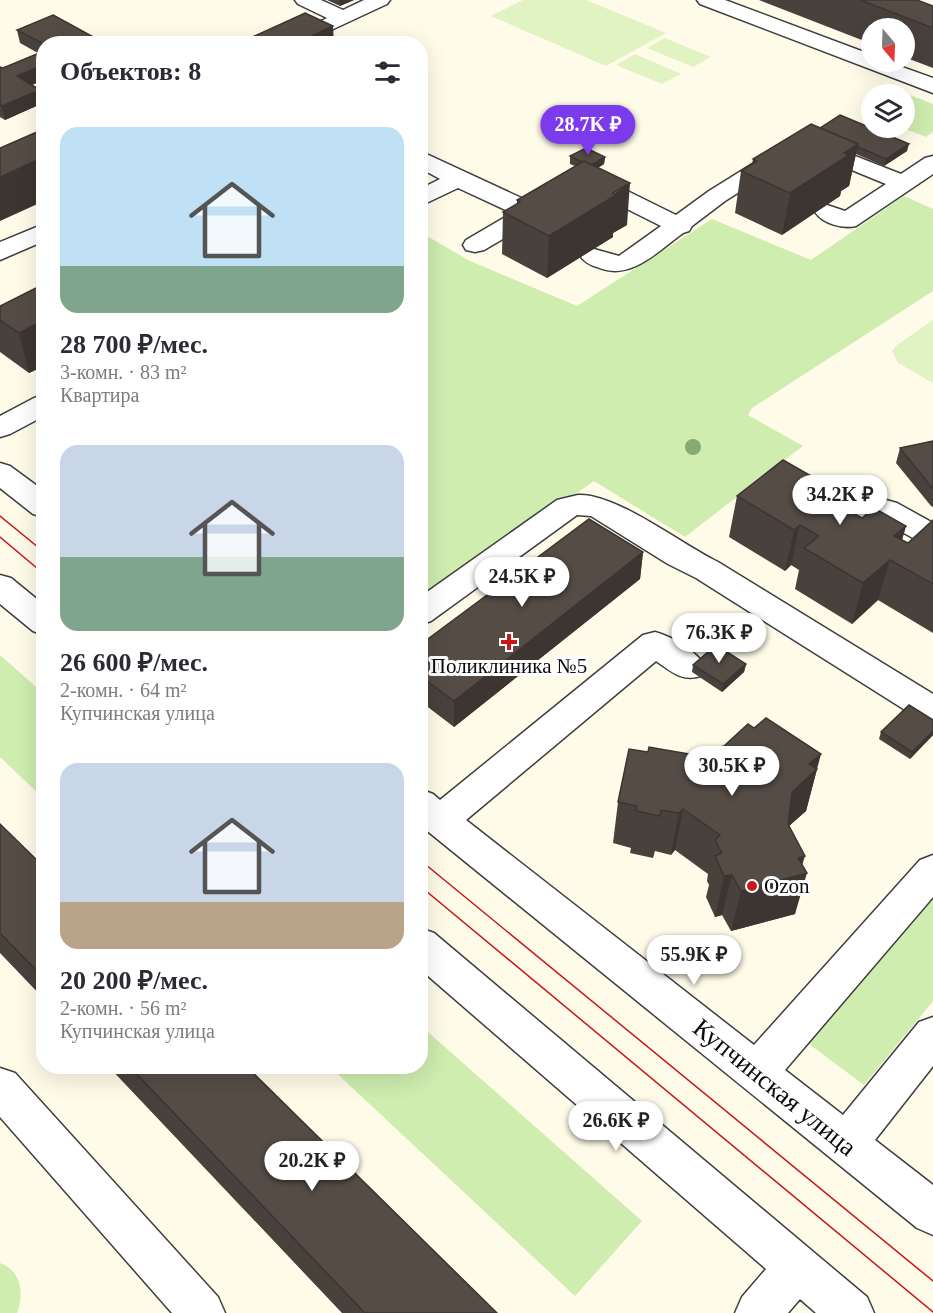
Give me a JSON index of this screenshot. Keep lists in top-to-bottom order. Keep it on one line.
{"streets":{"street":["Купчинская улица"]},"places":{"health":["Поликлиника №5"],"other":["Ozon"]},"north":"bottom","page":{"heading":"Объектов: 8","price":["28.7K ₽","34.2K ₽","24.5K ₽","76.3K ₽","30.5K ₽","55.9K ₽","26.6K ₽","20.2K ₽"],"list":[{"name":"28 700 ₽/мес.","note":"3-комн. · 83 m² · Квартира"},{"name":"26 600 ₽/мес.","note":"2-комн. · 64 m² · Купчинская улица"},{"name":"20 200 ₽/мес.","note":"2-комн. · 56 m² · Купчинская улица"}]}}
